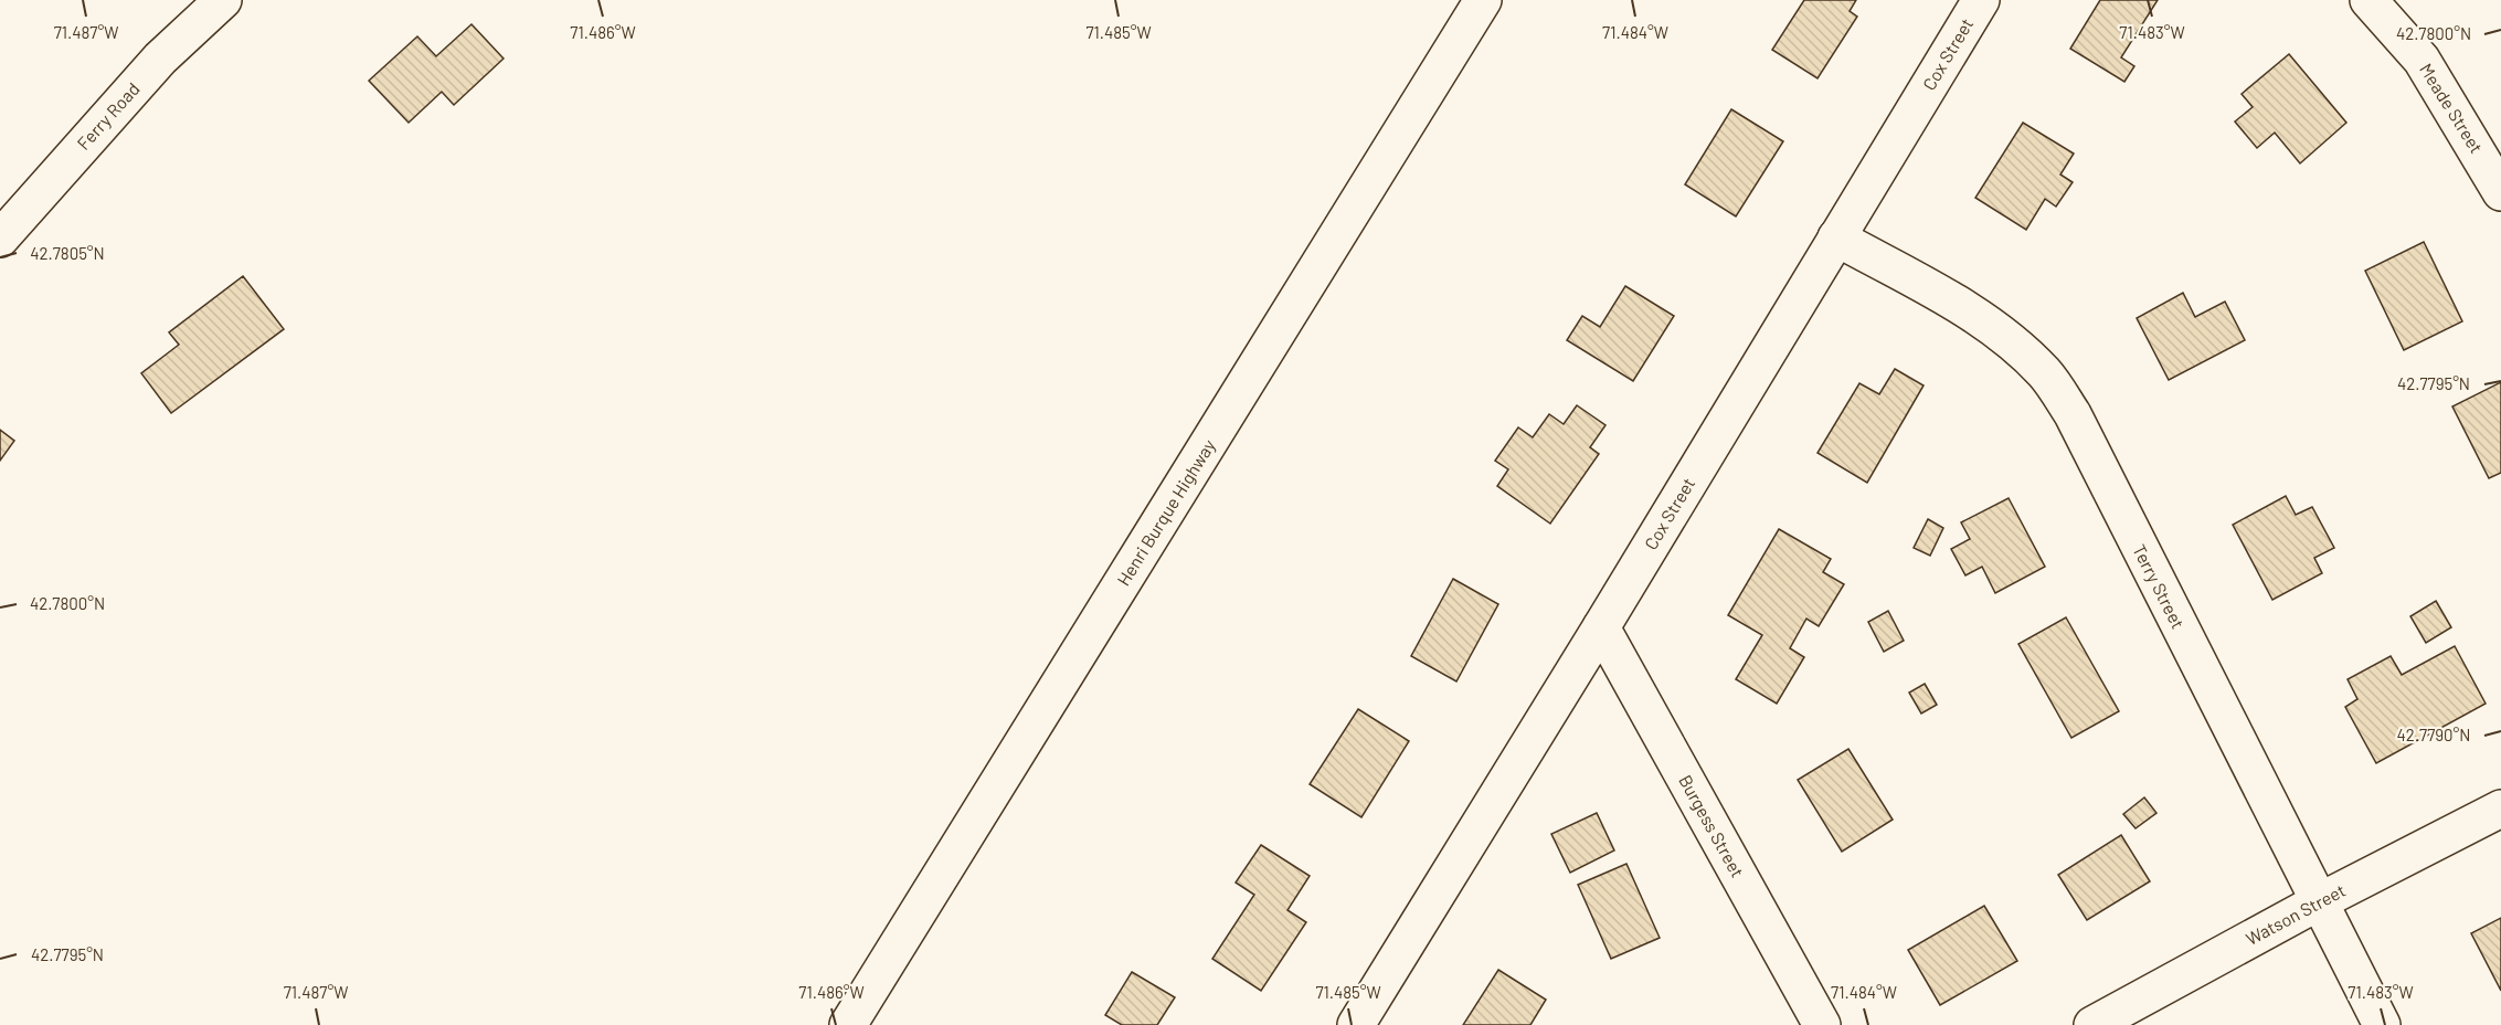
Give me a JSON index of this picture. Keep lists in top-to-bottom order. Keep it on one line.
{"streets":{"street":["Cox Street","Meade Street","Ferry Road","Henri Burque Highway","Terry Street","Burgess Street","Watson Street"]},"crossings":[["Cox Street","Terry Street"],["Cox Street","Burgess Street"],["Terry Street","Watson Street"]],"coordinates":["71.487°W","71.486°W","71.485°W","71.484°W","71.483°W","42.7800°N","42.7805°N","42.7795°N","42.7790°N"]}
